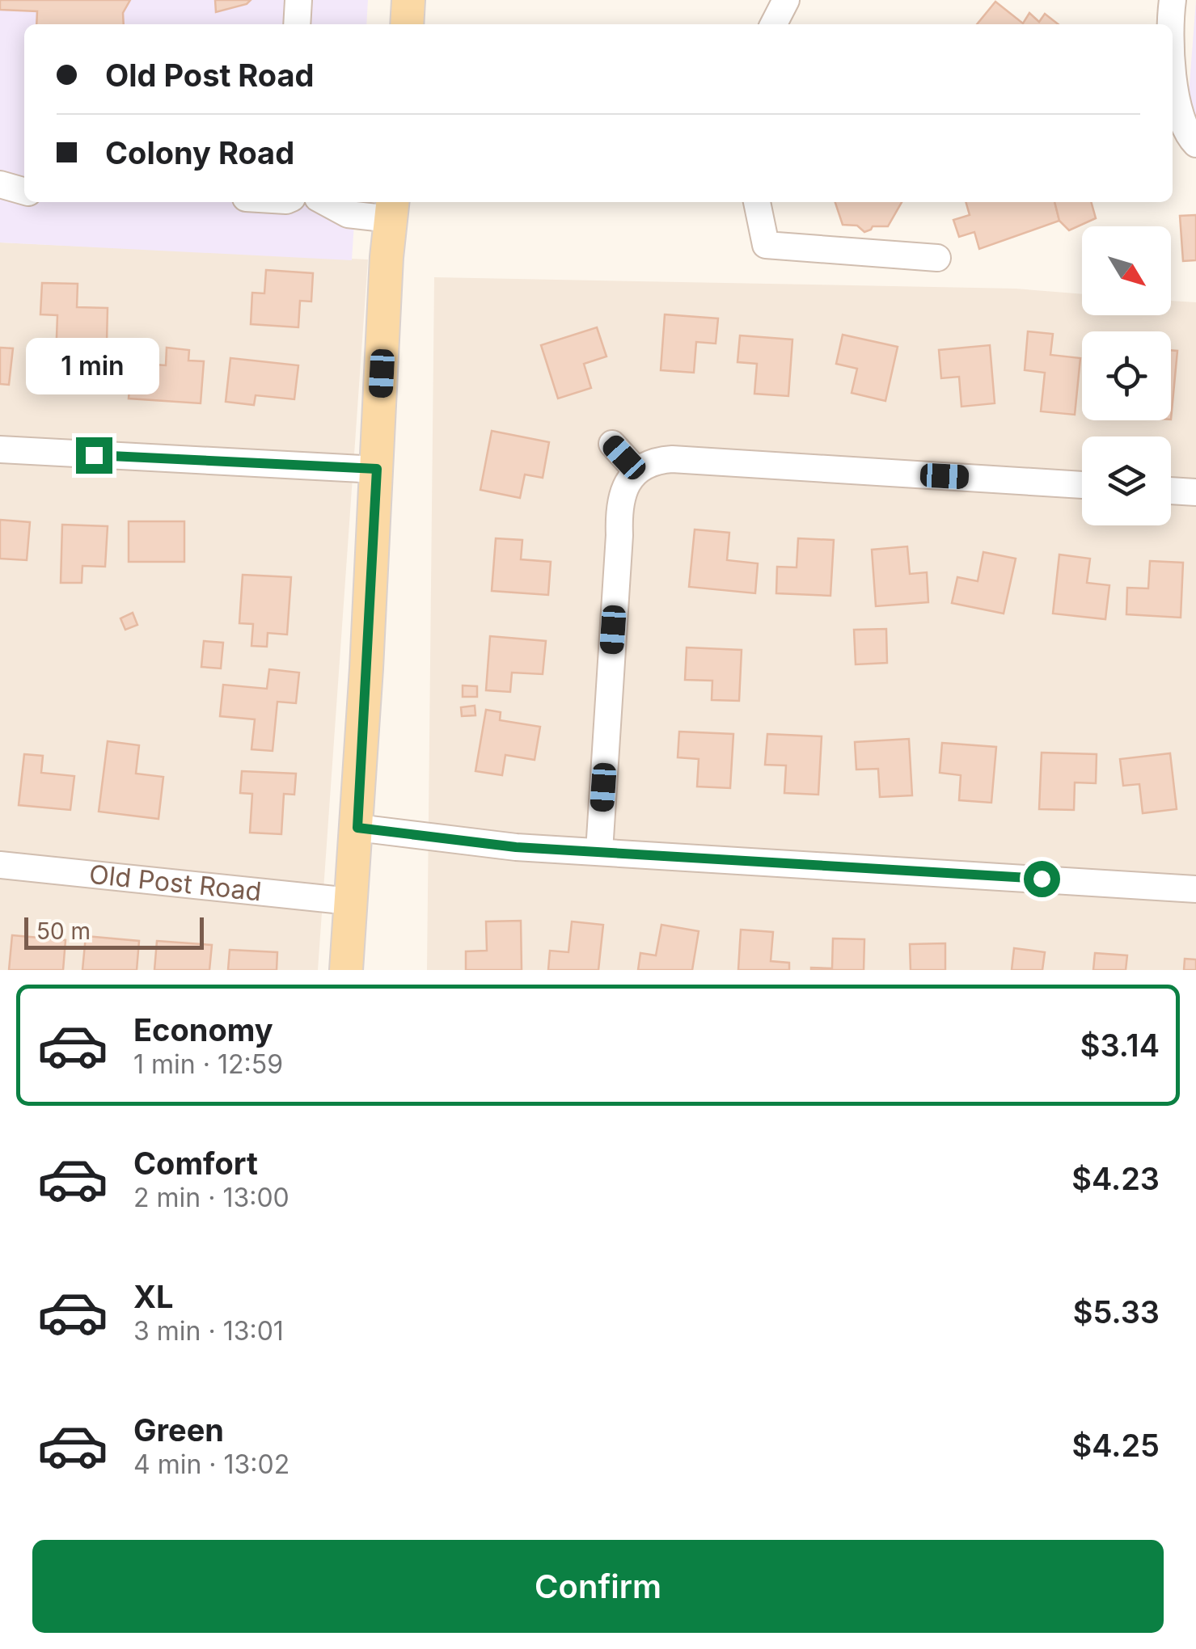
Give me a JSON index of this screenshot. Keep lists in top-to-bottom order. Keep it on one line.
{"streets":{"street":["Old Post Road"]},"scale_bar":"50 m","north":"bottom right","page":{"banner":["Old Post Road","Colony Road"],"bubble":"1 min","scale":"50 m","list":[{"name":"Economy","note":"1 min · 12:59","value":"$3.14"},{"name":"Comfort","note":"2 min · 13:00","value":"$4.23"},{"name":"XL","note":"3 min · 13:01","value":"$5.33"},{"name":"Green","note":"4 min · 13:02","value":"$4.25"}],"buttons":"Confirm"}}
